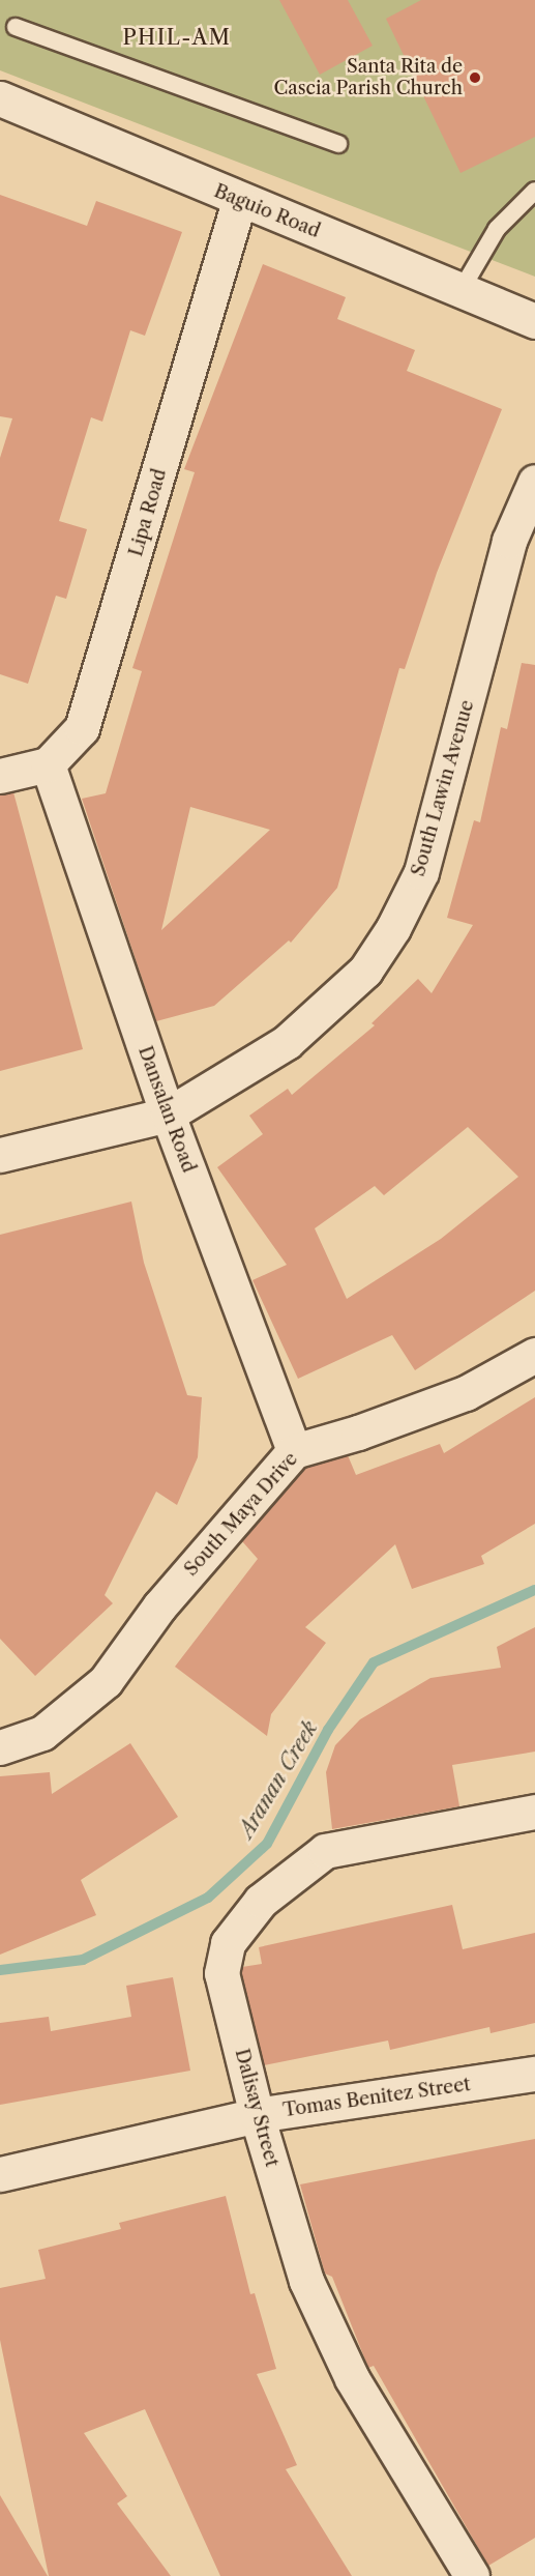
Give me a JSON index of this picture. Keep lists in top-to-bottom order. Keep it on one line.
{"streets":{"street":["Baguio Road","Lipa Road","South Lawin Avenue","Dansalan Road","South Maya Drive","Tomas Benitez Street","Dalisay Street"]},"crossings":[["Baguio Road","Lipa Road"],["Lipa Road","Dansalan Road"],["South Lawin Avenue","Dansalan Road"],["Dansalan Road","South Maya Drive"],["Tomas Benitez Street","Dalisay Street"]],"districts":["PHIL-AM"],"water":["Aranan Creek"],"places":["Santa Rita de Cascia Parish Church"]}
